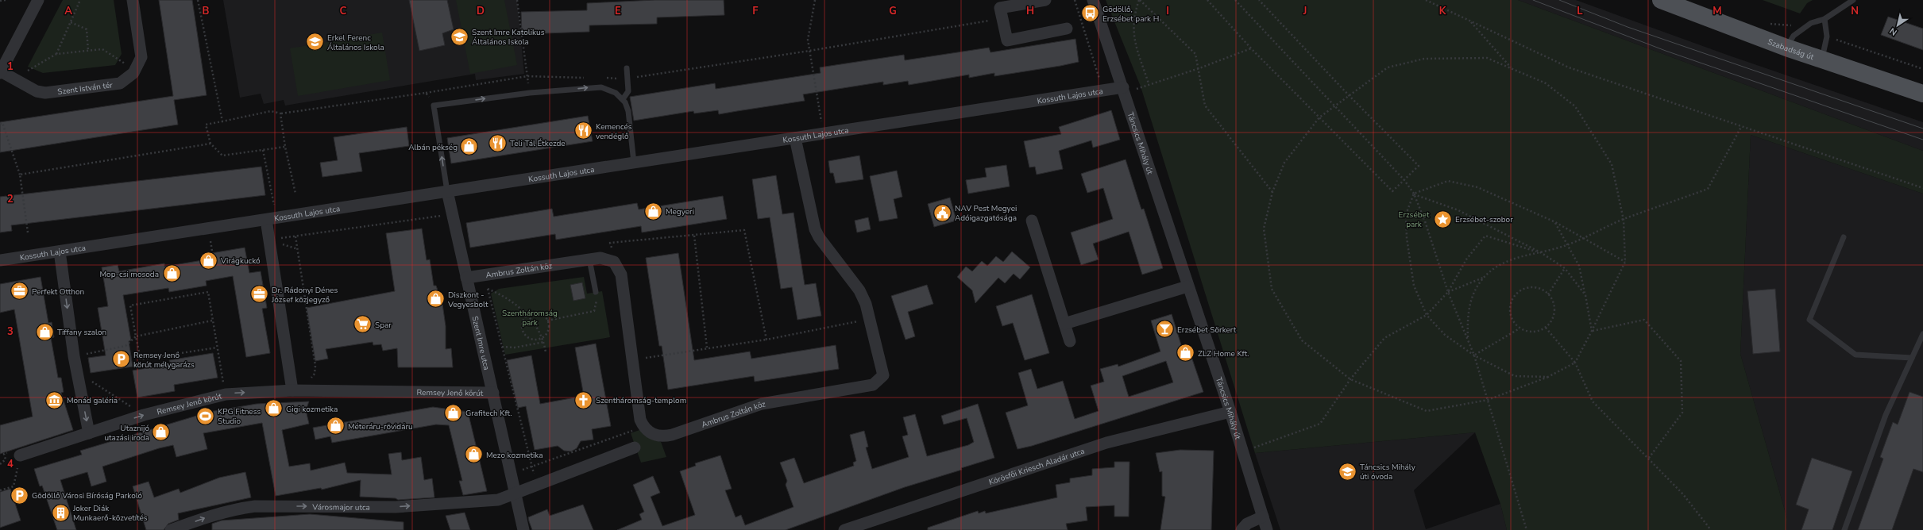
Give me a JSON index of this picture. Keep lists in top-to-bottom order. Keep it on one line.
{"streets":{"main road":["Szabadság út"],"street":["Szent István tér","Kossuth Lajos utca","Táncsics Mihály út","Ambrus Zoltán köz","Szent Imre utca","Remsey Jenő körút","Körösfői Kriesch Aladár utca","Városmajor utca"]},"crossings":[["Kossuth Lajos utca","Táncsics Mihály út"],["Kossuth Lajos utca","Ambrus Zoltán köz"],["Kossuth Lajos utca","Szent Imre utca"],["Táncsics Mihály út","Körösfői Kriesch Aladár utca"],["Ambrus Zoltán köz","Szent Imre utca"],["Szent Imre utca","Remsey Jenő körút"],["Szent Imre utca","Városmajor utca"]],"one_way":["Városmajor utca"],"parks":["Erzsébet park","Szentháromság park"],"places":{"bus stop":["Gödöllő, Erzsébet park H"],"school or university":["Szent Imre Katolikus Általános Iskola","Erkel Ferenc Általános Iskola","Táncsics Mihály úti óvoda"],"restaurant":["Kemencés vendéglő","Teli Tál Étkezde"],"shop":["Albán pékség","Megyeri","Virágkuckó","Mop-csi mosoda","Diszkont - Vegyesbolt","Tiffany szalon","ZLZ Home Kft.","Gigi kozmetika","Grafitech Kft.","Méteráru-rövidáru","Utaznijó utazási iroda","Mezo kozmetika"],"public building":["NAV Pest Megyei Adóigazgatósága"],"place":["Erzsébet-szobor"],"office":["Perfekt Otthon","Dr. Rádonyi Dénes József közjegyző"],"supermarket":["Spar"],"bar":["Erzsébet Sörkert"],"parking":["Remsey Jenő körút mélygarázs","Gödöllő Városi Bíróság Parkoló"],"museum":["Monád galéria"],"church":["Szentháromság-templom"],"sports":["KPG Fitness Studio"],"building":["Joker Diák Munkaerő-közvetítés"]},"north":"bottom left","grid":{"columns":["A","B","C","D","E","F","G","H","I","J","K","L","M","N"],"rows":["1","2","3","4"]}}
